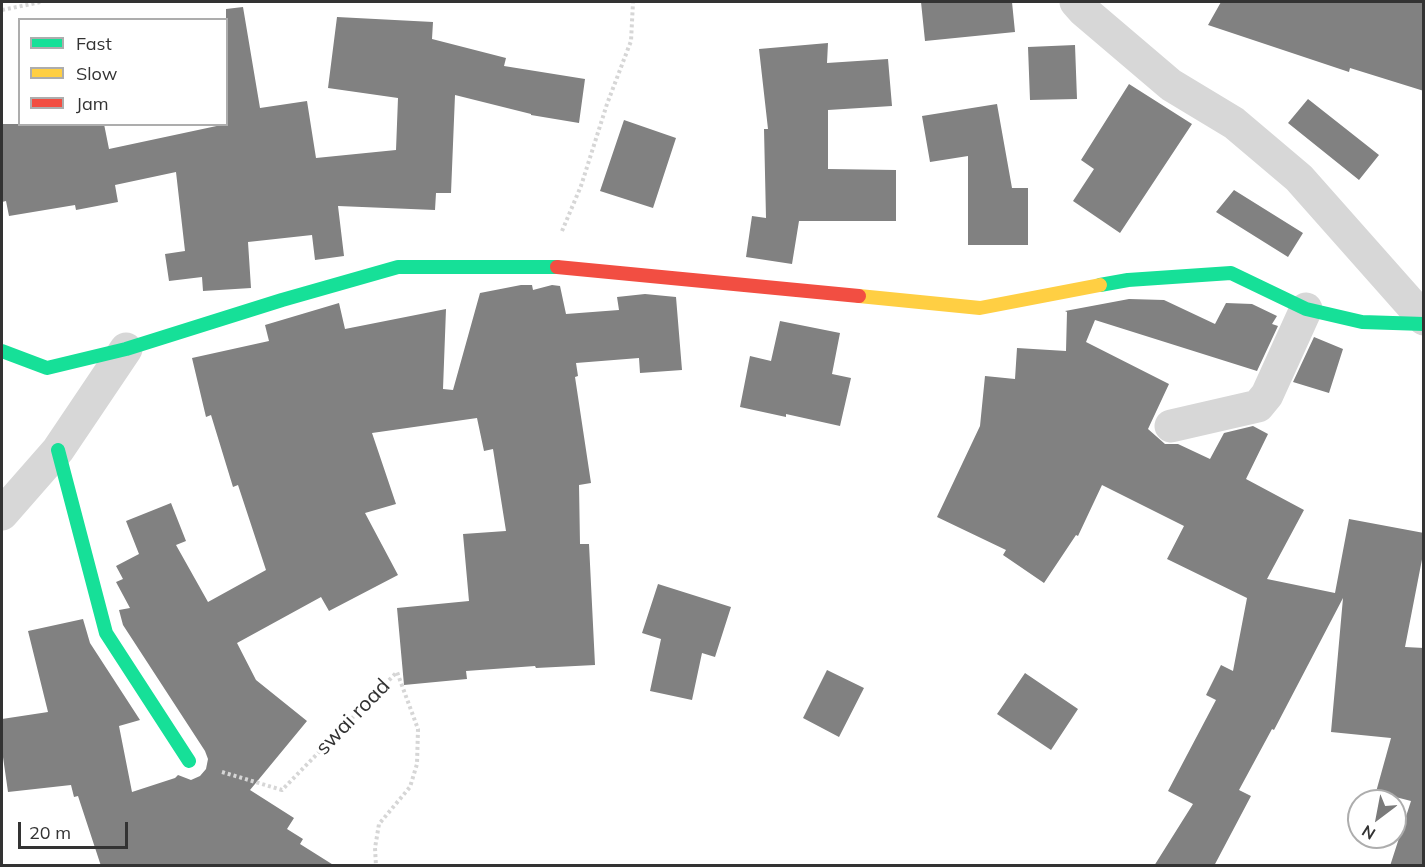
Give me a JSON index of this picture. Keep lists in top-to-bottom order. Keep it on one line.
{"streets":{"path":["swai road"]},"legend":["Fast","Slow","Jam"],"scale_bar":"20 m","north":"bottom left"}
